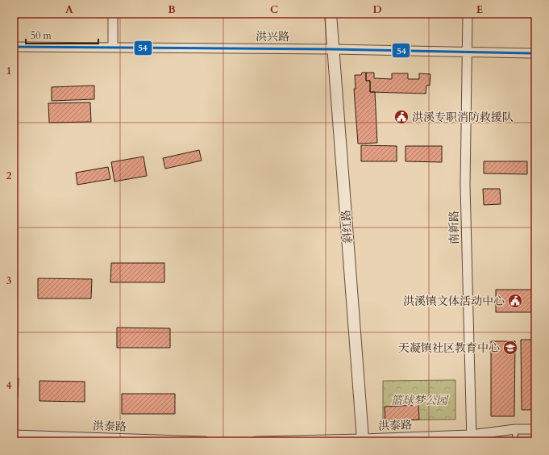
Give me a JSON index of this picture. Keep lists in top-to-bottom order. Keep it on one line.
{"streets":{"street":["洪兴路","斜红路","南新路","洪泰路"]},"crossings":[["洪兴路","斜红路"],["洪兴路","南新路"],["斜红路","洪泰路"],["南新路","洪泰路"]],"parks":["篮球梦公园"],"places":{"public building":["洪溪专职消防救援队","洪溪镇文体活动中心"],"school or university":["天凝镇社区教育中心"]},"lines":["transit line 54"],"scale_bar":"50 m","grid":{"columns":["A","B","C","D","E"],"rows":["1","2","3","4"]}}
